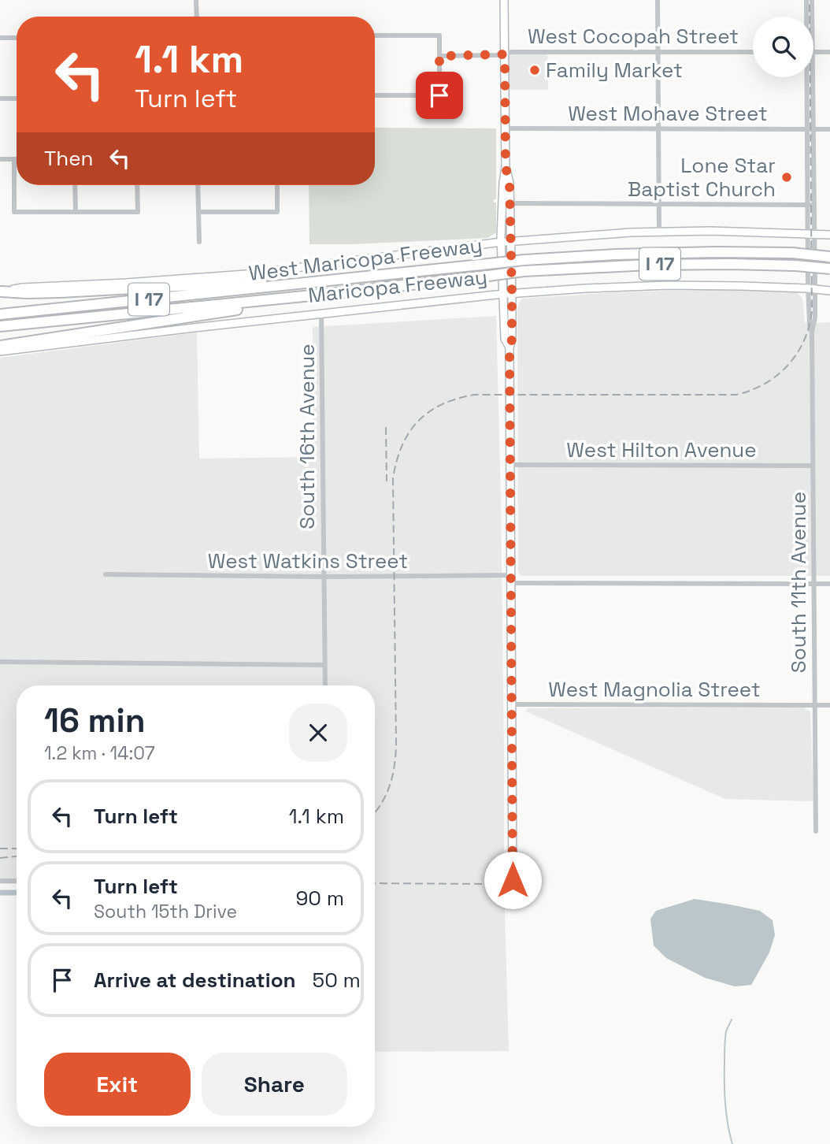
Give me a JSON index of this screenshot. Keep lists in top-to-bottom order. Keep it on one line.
{"streets":{"highway":["I 17","Maricopa Freeway"],"main road":["West Maricopa Freeway"],"street":["West Cocopah Street","West Mohave Street","South 16th Avenue","West Hilton Avenue","West Watkins Street","South 11th Avenue","West Magnolia Street"]},"crossings":[["West Mohave Street","South 11th Avenue"],["West Maricopa Freeway","South 11th Avenue"],["South 16th Avenue","West Watkins Street"],["West Hilton Avenue","South 11th Avenue"],["West Watkins Street","South 11th Avenue"],["South 11th Avenue","West Magnolia Street"]],"places":["Family Market","Lone Star Baptist Church"],"page":{"turn":["1.1 km","Turn left"],"then":"Then","heading":["16 min","1.2 km · 14:07"],"list":[{"name":"Turn left","value":"1.1 km"},{"name":"Turn left","note":"South 15th Drive","value":"90 m"},{"name":"Arrive at destination","value":"50 m"}],"buttons":["Exit","Share"]}}
